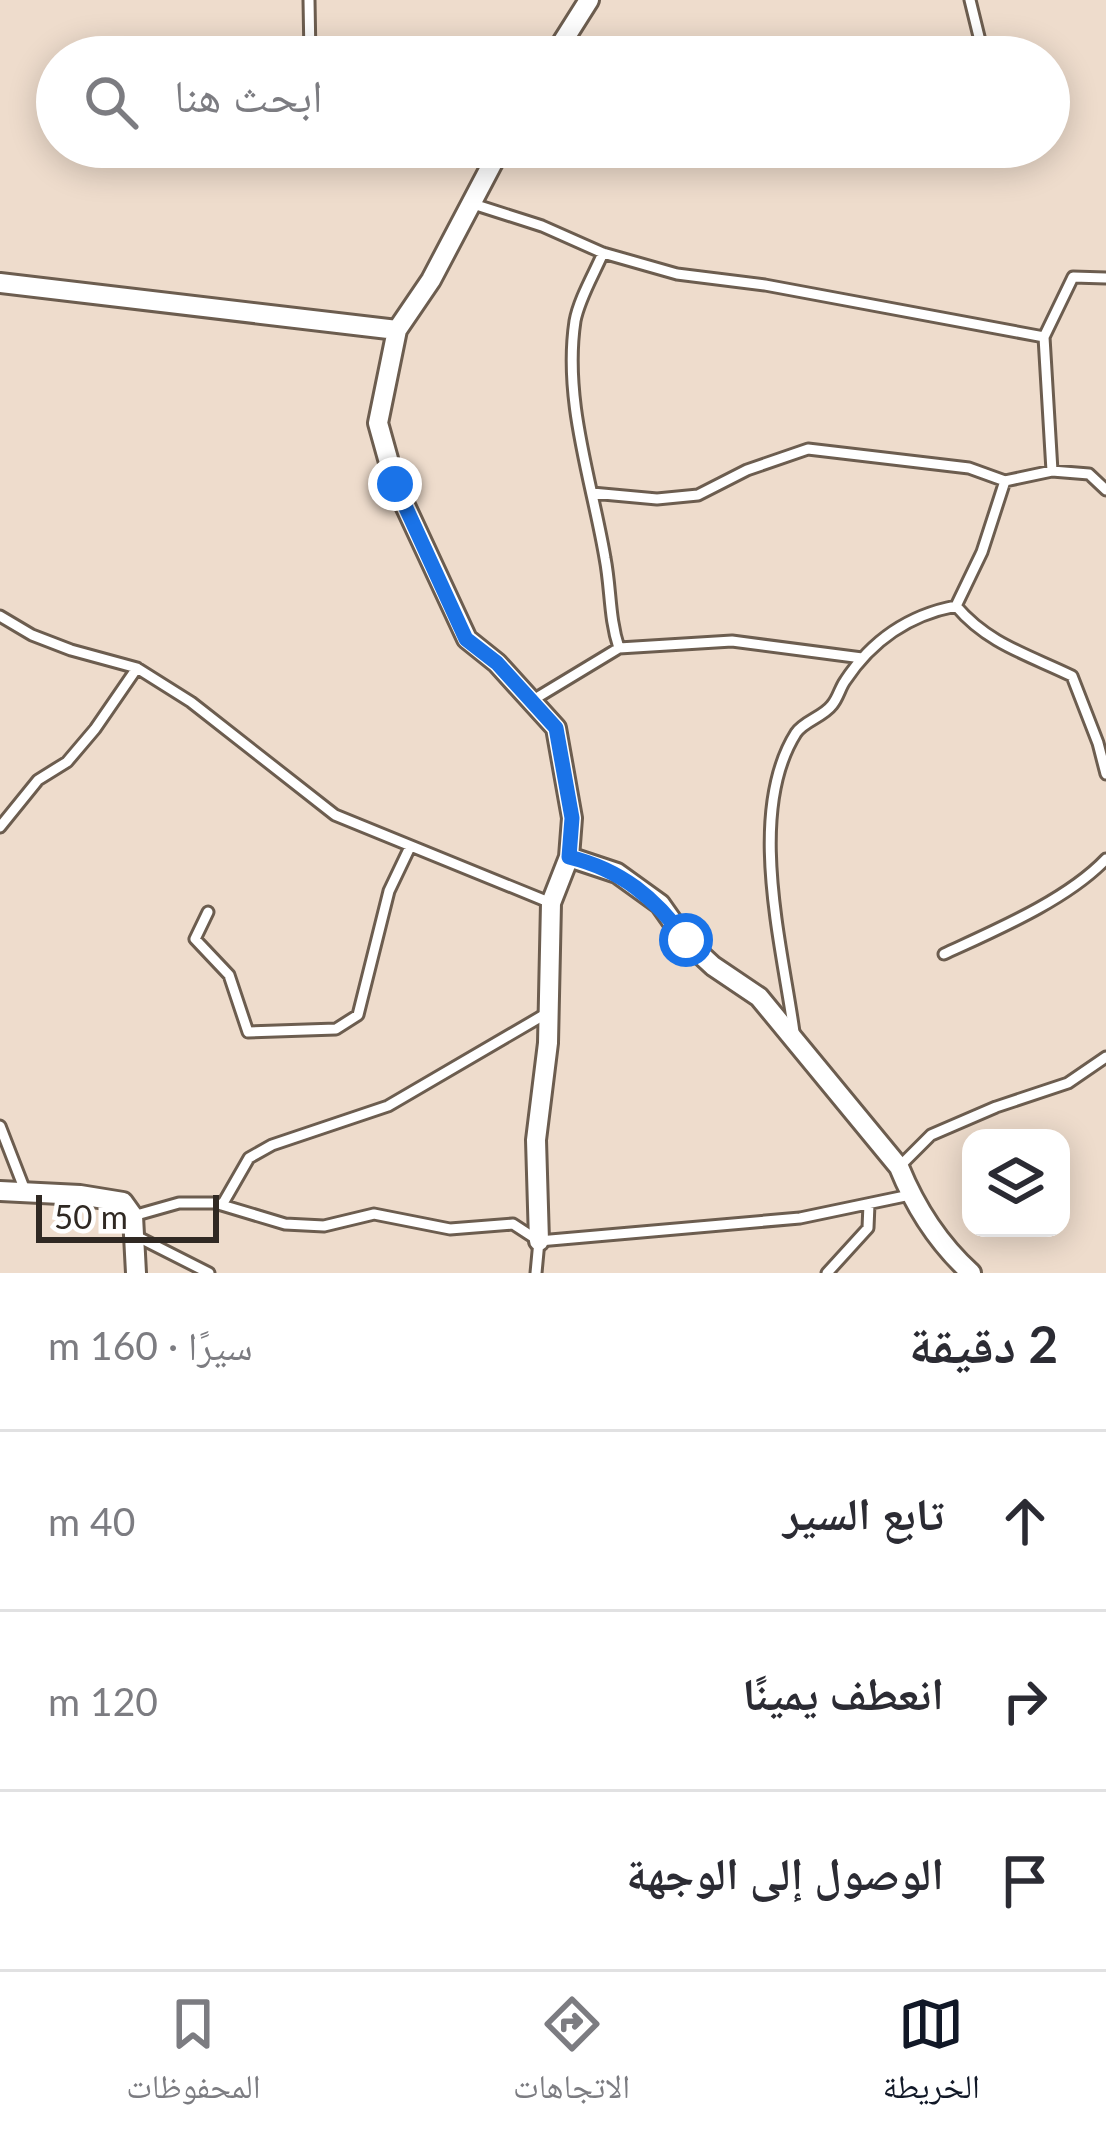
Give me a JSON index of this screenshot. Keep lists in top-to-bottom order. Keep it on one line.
{"scale_bar":"50 m","page":{"search":"ابحث هنا","scale":"50 m","heading":["2 دقيقة","سيرًا · 160 m"],"list":[["تابع السير","40 m"],["انعطف يمينًا","120 m"],"الوصول إلى الوجهة"],"nav":["الخريطة","الاتجاهات","المحفوظات"]}}
